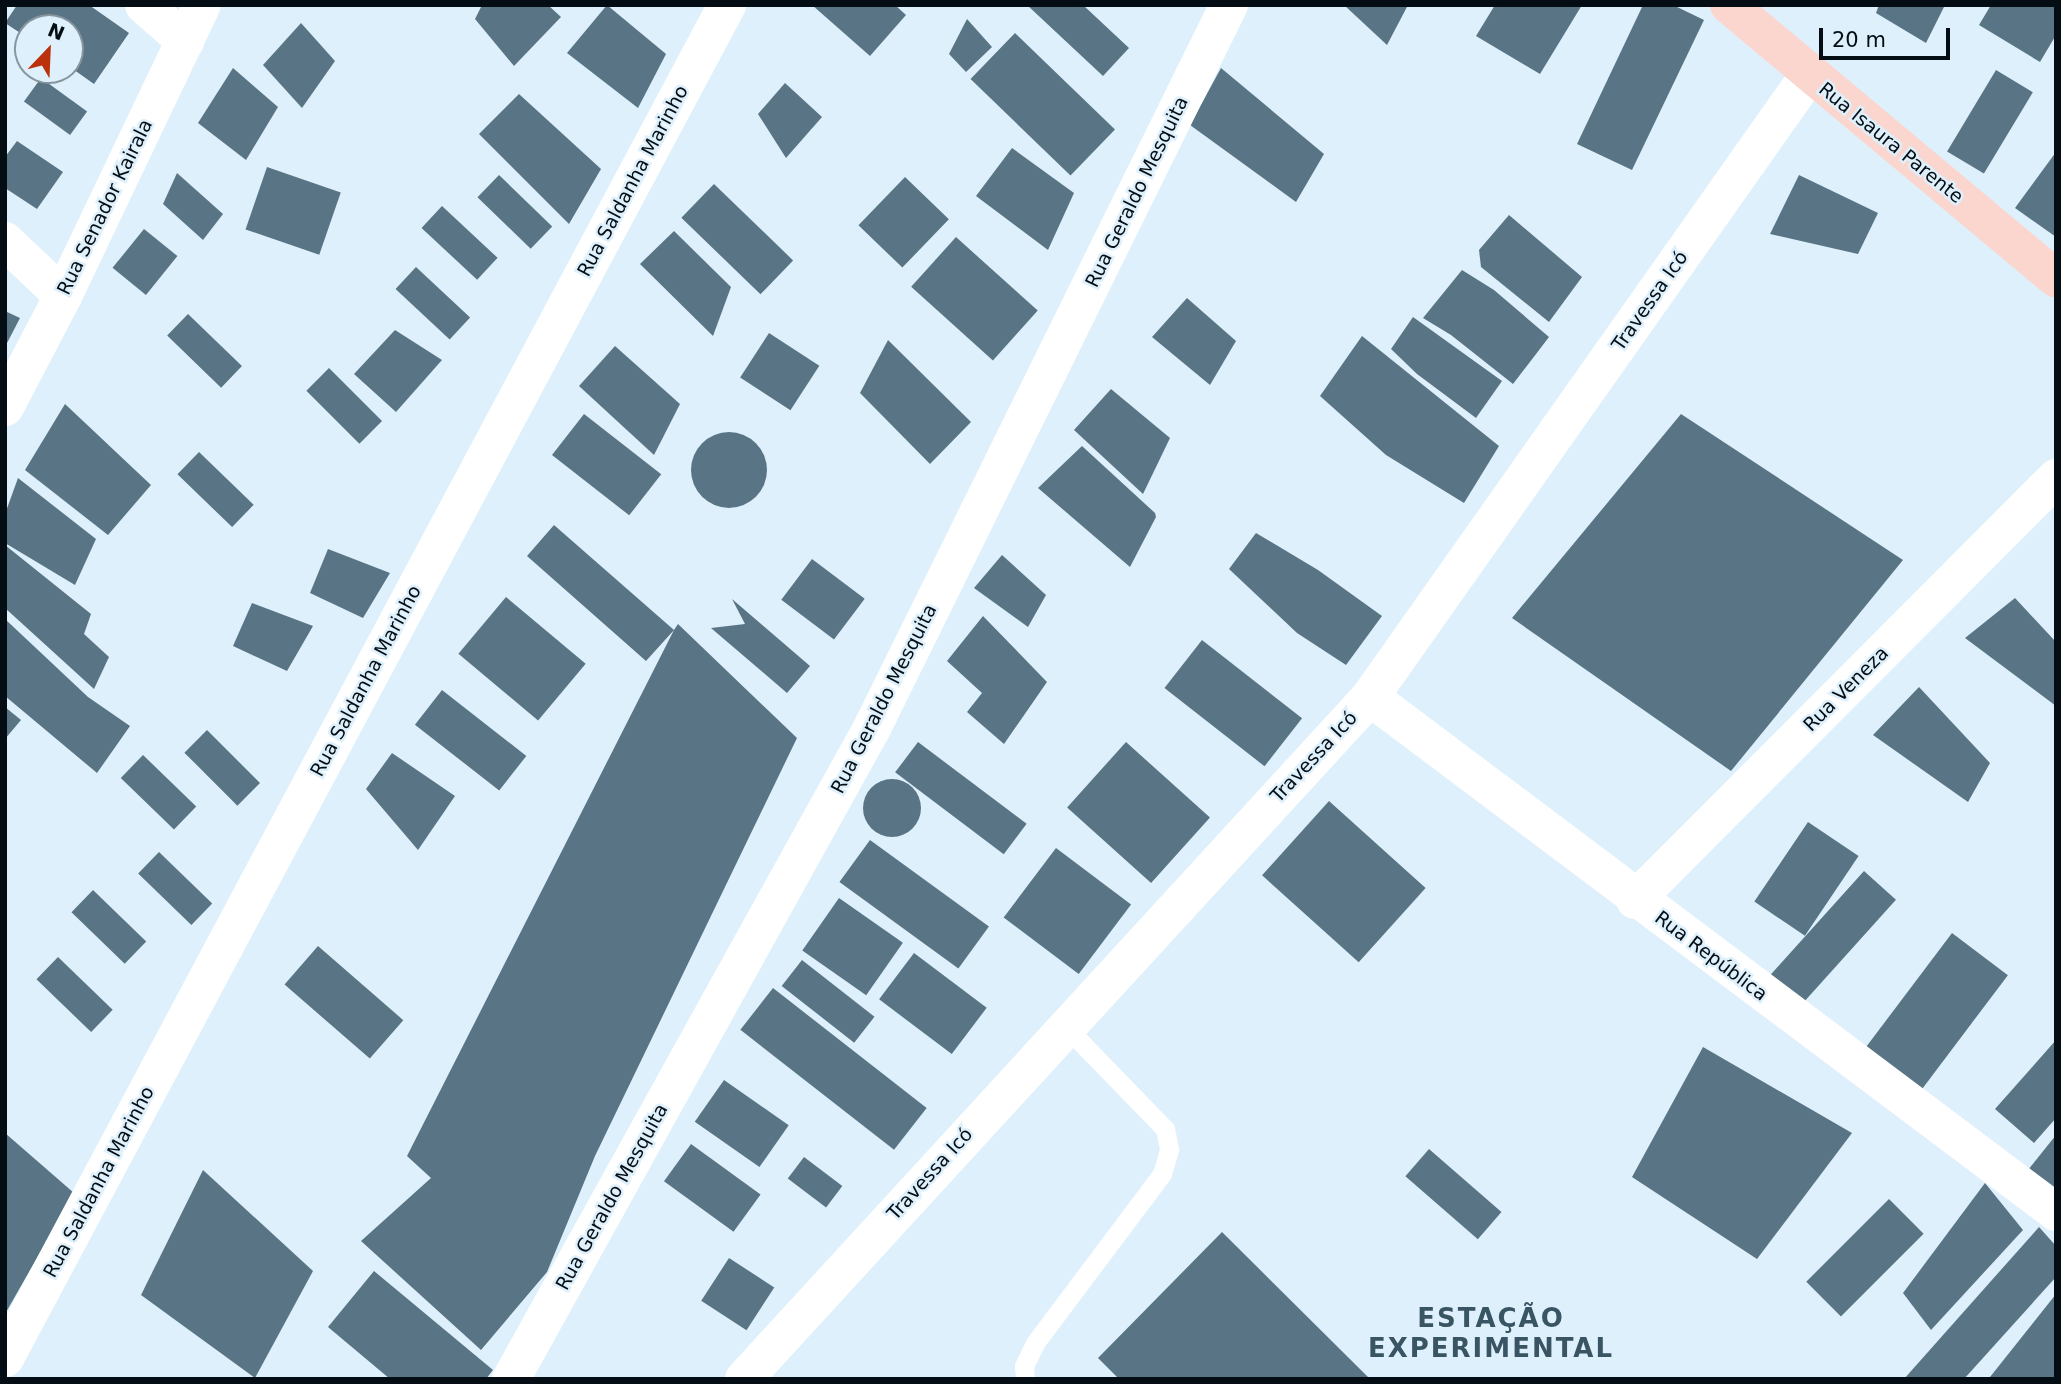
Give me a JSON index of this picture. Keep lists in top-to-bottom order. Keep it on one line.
{"streets":{"street":["Rua Isaura Parente","Rua Saldanha Marinho","Rua Geraldo Mesquita","Rua Senador Kairala","Travessa Icó","Rua Veneza","Rua República"]},"crossings":[["Rua Isaura Parente","Travessa Icó"],["Travessa Icó","Rua República"],["Rua Veneza","Rua República"]],"districts":["ESTAÇÃO EXPERIMENTAL"],"scale_bar":"20 m","north":"top right"}
